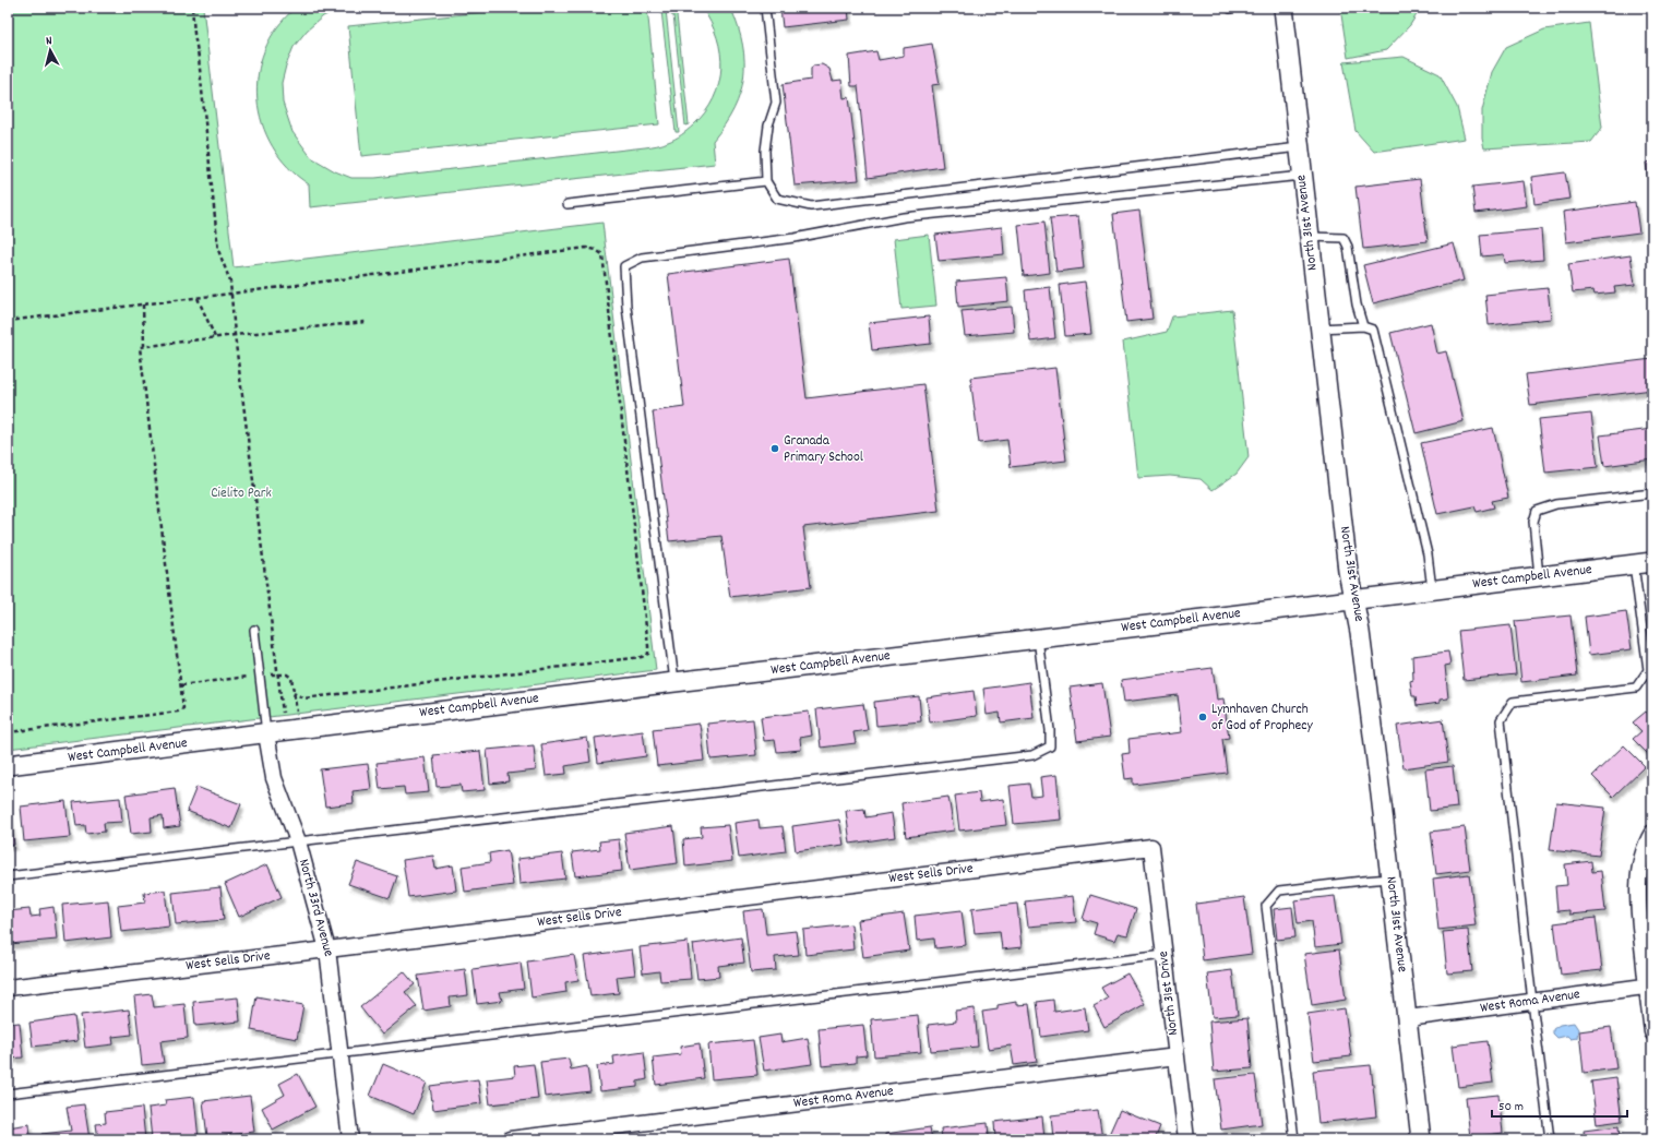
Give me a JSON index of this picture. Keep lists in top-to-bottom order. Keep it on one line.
{"streets":{"street":["North 31st Avenue","West Campbell Avenue","West Sells Drive","North 33rd Avenue","North 31st Drive","West Roma Avenue"]},"crossings":[["North 31st Avenue","West Campbell Avenue"],["North 31st Avenue","West Roma Avenue"],["West Campbell Avenue","North 33rd Avenue"],["West Sells Drive","North 33rd Avenue"],["West Sells Drive","North 31st Drive"],["North 31st Drive","West Roma Avenue"]],"parks":["Cielito Park"],"places":["Granada Primary School","Lynnhaven Church of God of Prophecy"],"scale_bar":"50 m","north":"top"}
